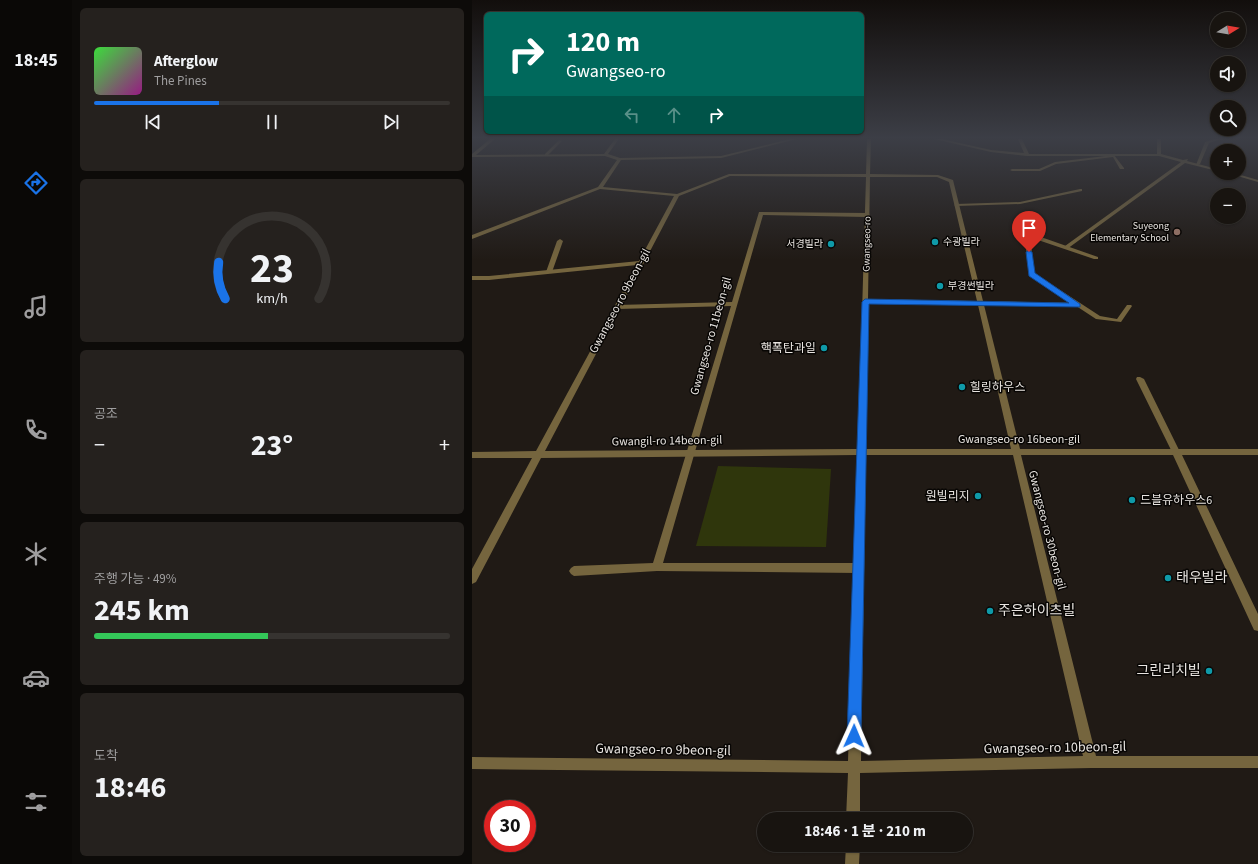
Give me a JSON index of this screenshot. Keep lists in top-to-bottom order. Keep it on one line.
{"streets":{"street":["Gwangseo-ro","Gwangseo-ro 9beon-gil","Gwangseo-ro 11beon-gil","Gwangseo-ro 16beon-gil","Gwangil-ro 14beon-gil","Gwangseo-ro 30beon-gil","Gwangseo-ro 10beon-gil"]},"crossings":[["Gwangseo-ro","Gwangseo-ro 9beon-gil"],["Gwangseo-ro","Gwangseo-ro 11beon-gil"],["Gwangseo-ro","Gwangseo-ro 16beon-gil"],["Gwangseo-ro","Gwangil-ro 14beon-gil"],["Gwangseo-ro","Gwangseo-ro 10beon-gil"],["Gwangseo-ro 9beon-gil","Gwangil-ro 14beon-gil"],["Gwangseo-ro 9beon-gil","Gwangseo-ro 10beon-gil"],["Gwangseo-ro 11beon-gil","Gwangil-ro 14beon-gil"],["Gwangseo-ro 16beon-gil","Gwangil-ro 14beon-gil"],["Gwangseo-ro 16beon-gil","Gwangseo-ro 30beon-gil"],["Gwangseo-ro 30beon-gil","Gwangseo-ro 10beon-gil"]],"places":["Suyeong Elementary School","수광빌라","서경빌라","부경썬빌라","핵폭탄과일","힐링하우스","원빌리지","드블유하우스6","태우빌라","주은하이츠빌","그린리치빌"],"north":"right","page":{"tabs":"18:45","map_buttons":["+","−"],"turn":["120 m","Gwangseo-ro"],"song":["Afterglow","The Pines"],"tile":["공조",["주행 가능 · 49%","245 km"],["도착","18:46"]],"heat":["−","23°","+"],"limit":"30","trip":"18:46 · 1 분 · 210 m","gauge":["23","km/h"]}}
